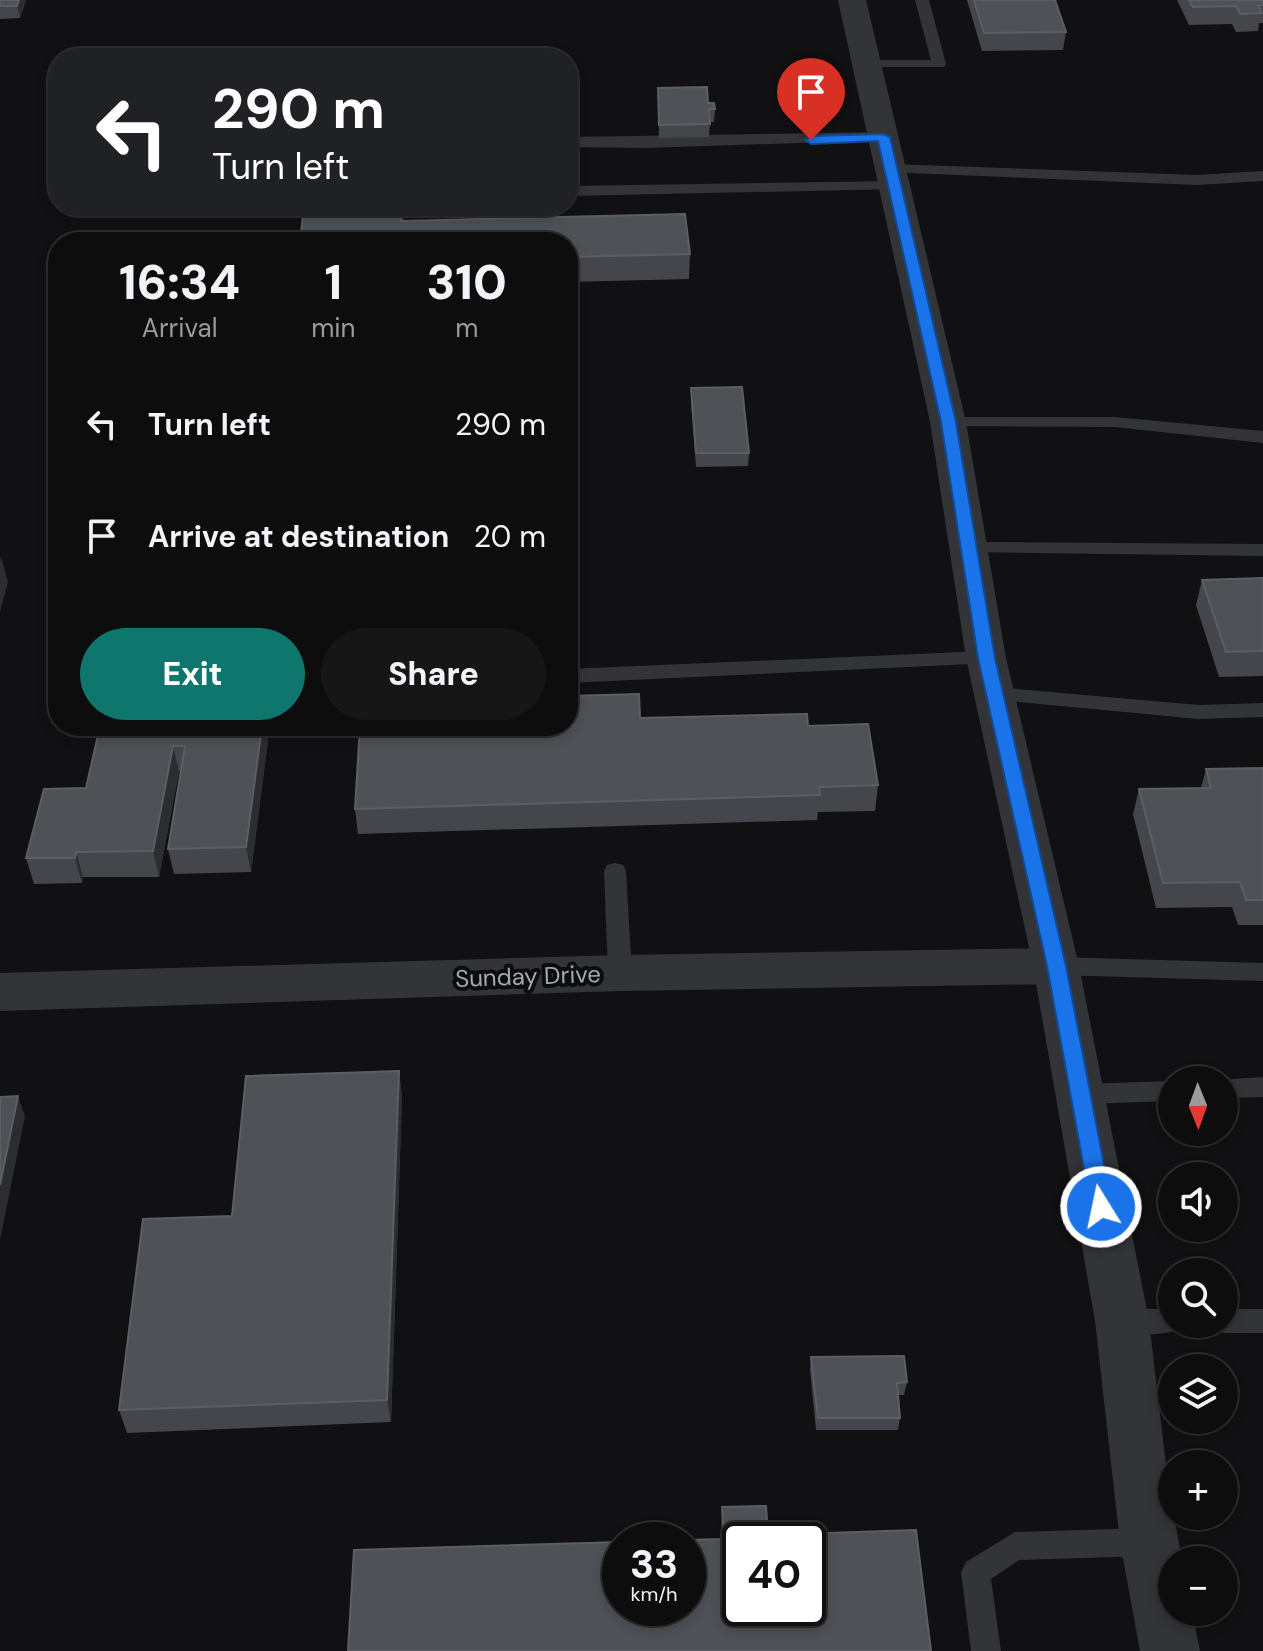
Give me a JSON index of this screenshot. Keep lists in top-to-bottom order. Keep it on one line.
{"streets":{"street":["Sunday Drive"]},"north":"bottom","page":{"turn":["290 m","Turn left"],"eta":["16:34","Arrival","1","min","310","m"],"list":[{"name":"Turn left","value":"290 m"},{"name":"Arrive at destination","value":"20 m"}],"buttons":["Exit","Share"],"map_buttons":["+","−"],"speed":"33 km/h","limit":"40"}}
